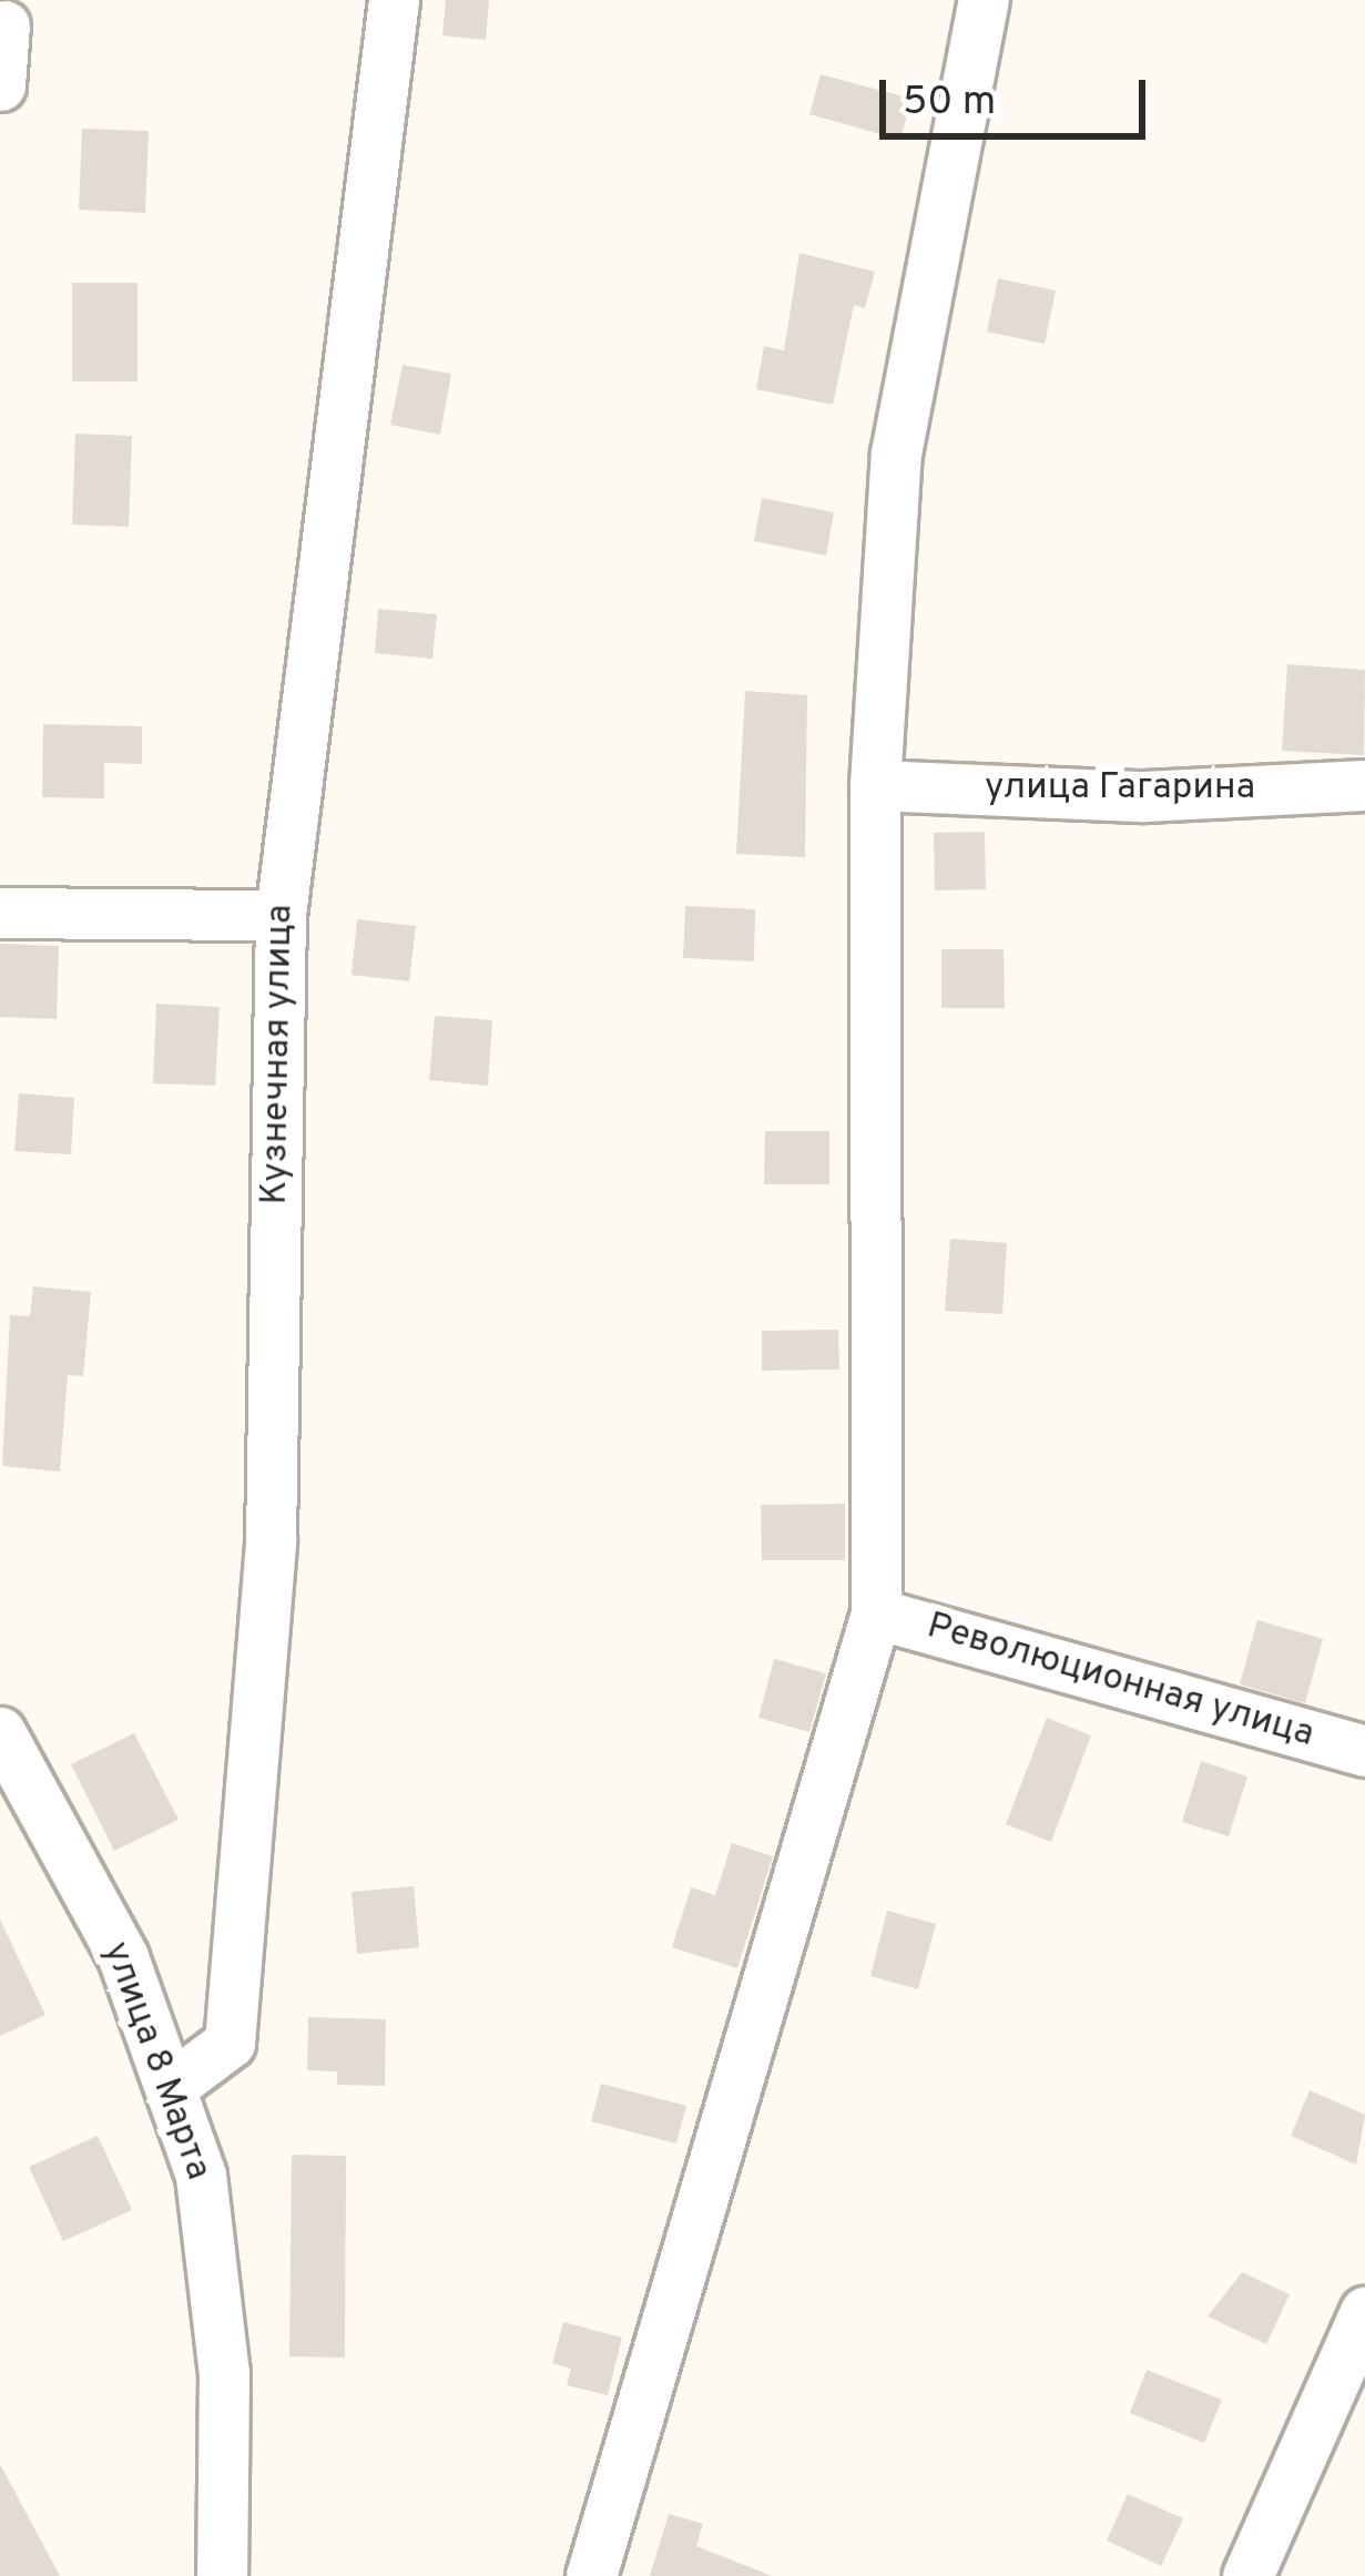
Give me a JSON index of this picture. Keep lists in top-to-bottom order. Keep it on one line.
{"streets":{"street":["улица Гагарина","Кузнечная улица","Революционная улица","улица 8 Марта"]},"crossings":[["Кузнечная улица","улица 8 Марта"]],"scale_bar":"50 m"}
